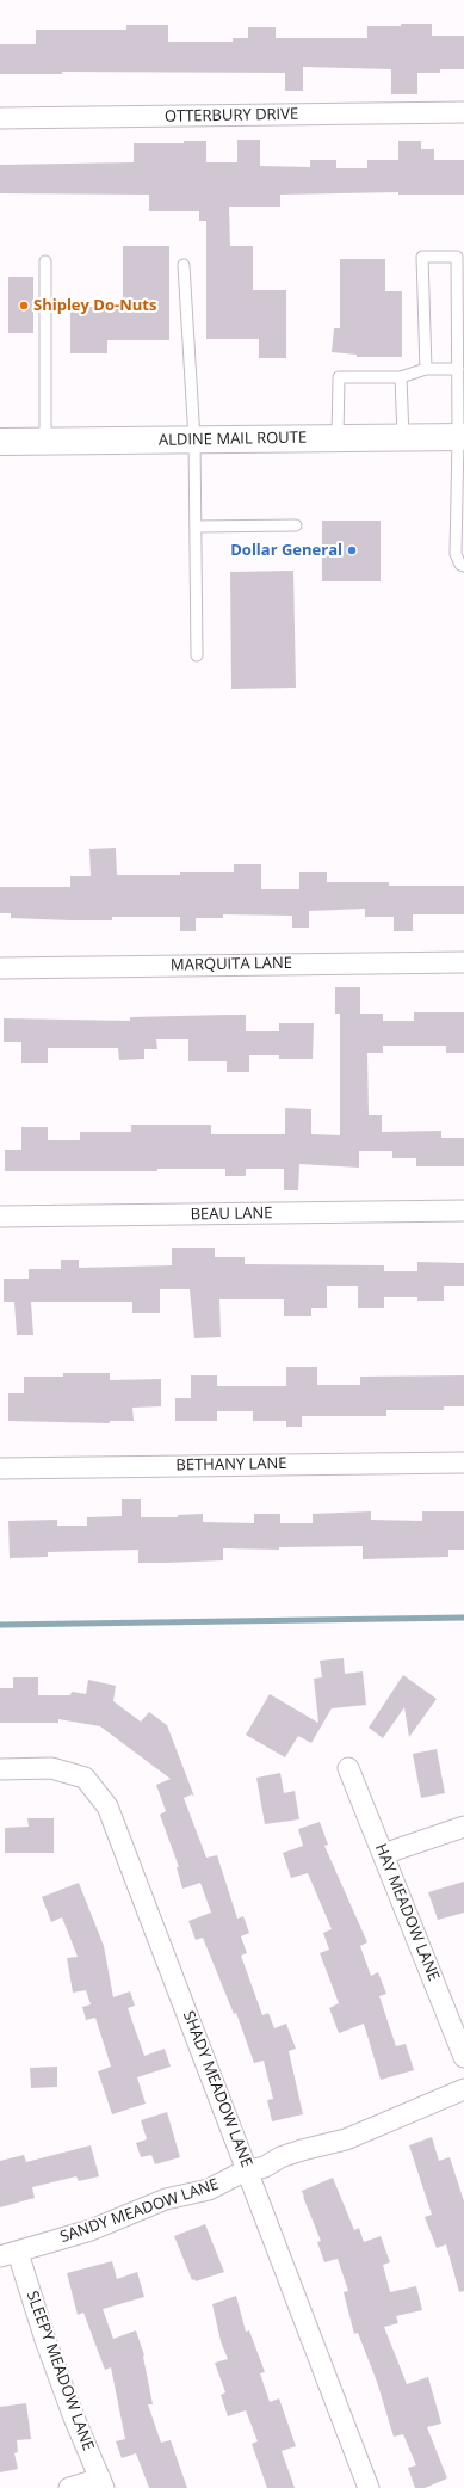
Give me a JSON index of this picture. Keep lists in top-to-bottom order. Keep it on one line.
{"streets":{"main road":["ALDINE MAIL ROUTE"],"street":["OTTERBURY DRIVE","MARQUITA LANE","BEAU LANE","BETHANY LANE","HAY MEADOW LANE","SHADY MEADOW LANE","SANDY MEADOW LANE","SLEEPY MEADOW LANE"]},"crossings":[["SHADY MEADOW LANE","SANDY MEADOW LANE"],["SANDY MEADOW LANE","SLEEPY MEADOW LANE"]],"places":["Shipley Do-Nuts","Dollar General"]}
